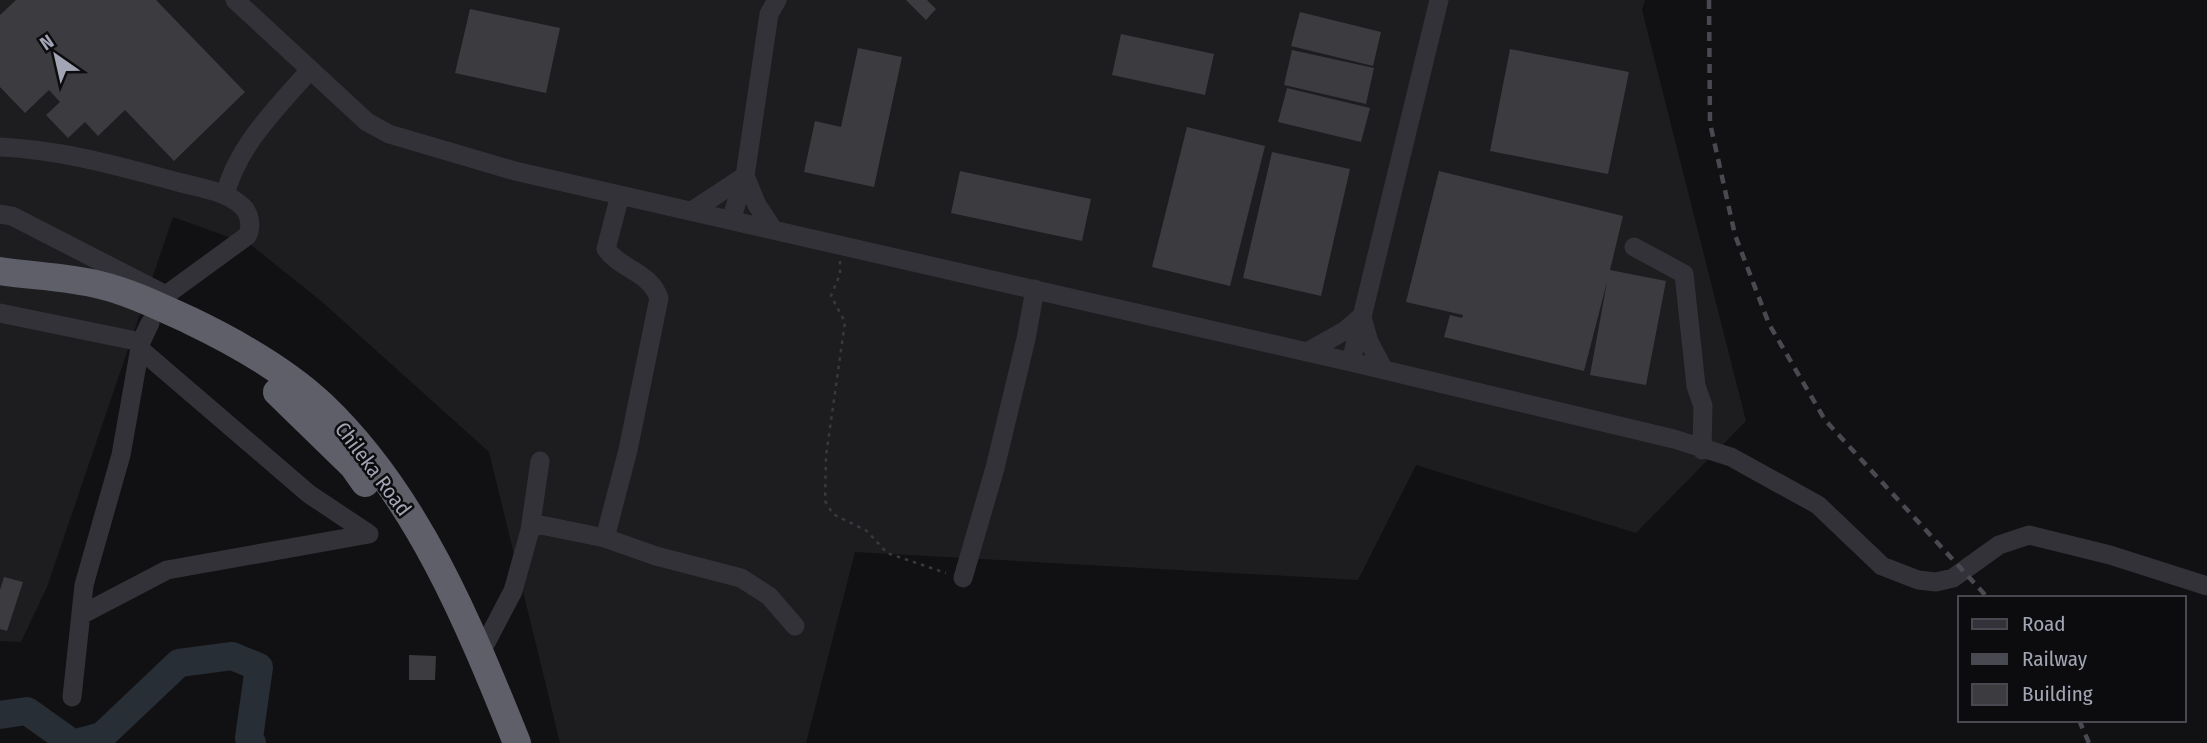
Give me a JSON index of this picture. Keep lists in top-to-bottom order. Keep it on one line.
{"streets":{"highway":["Chileka Road"]},"legend":["Road","Railway","Building"],"north":"top left"}
